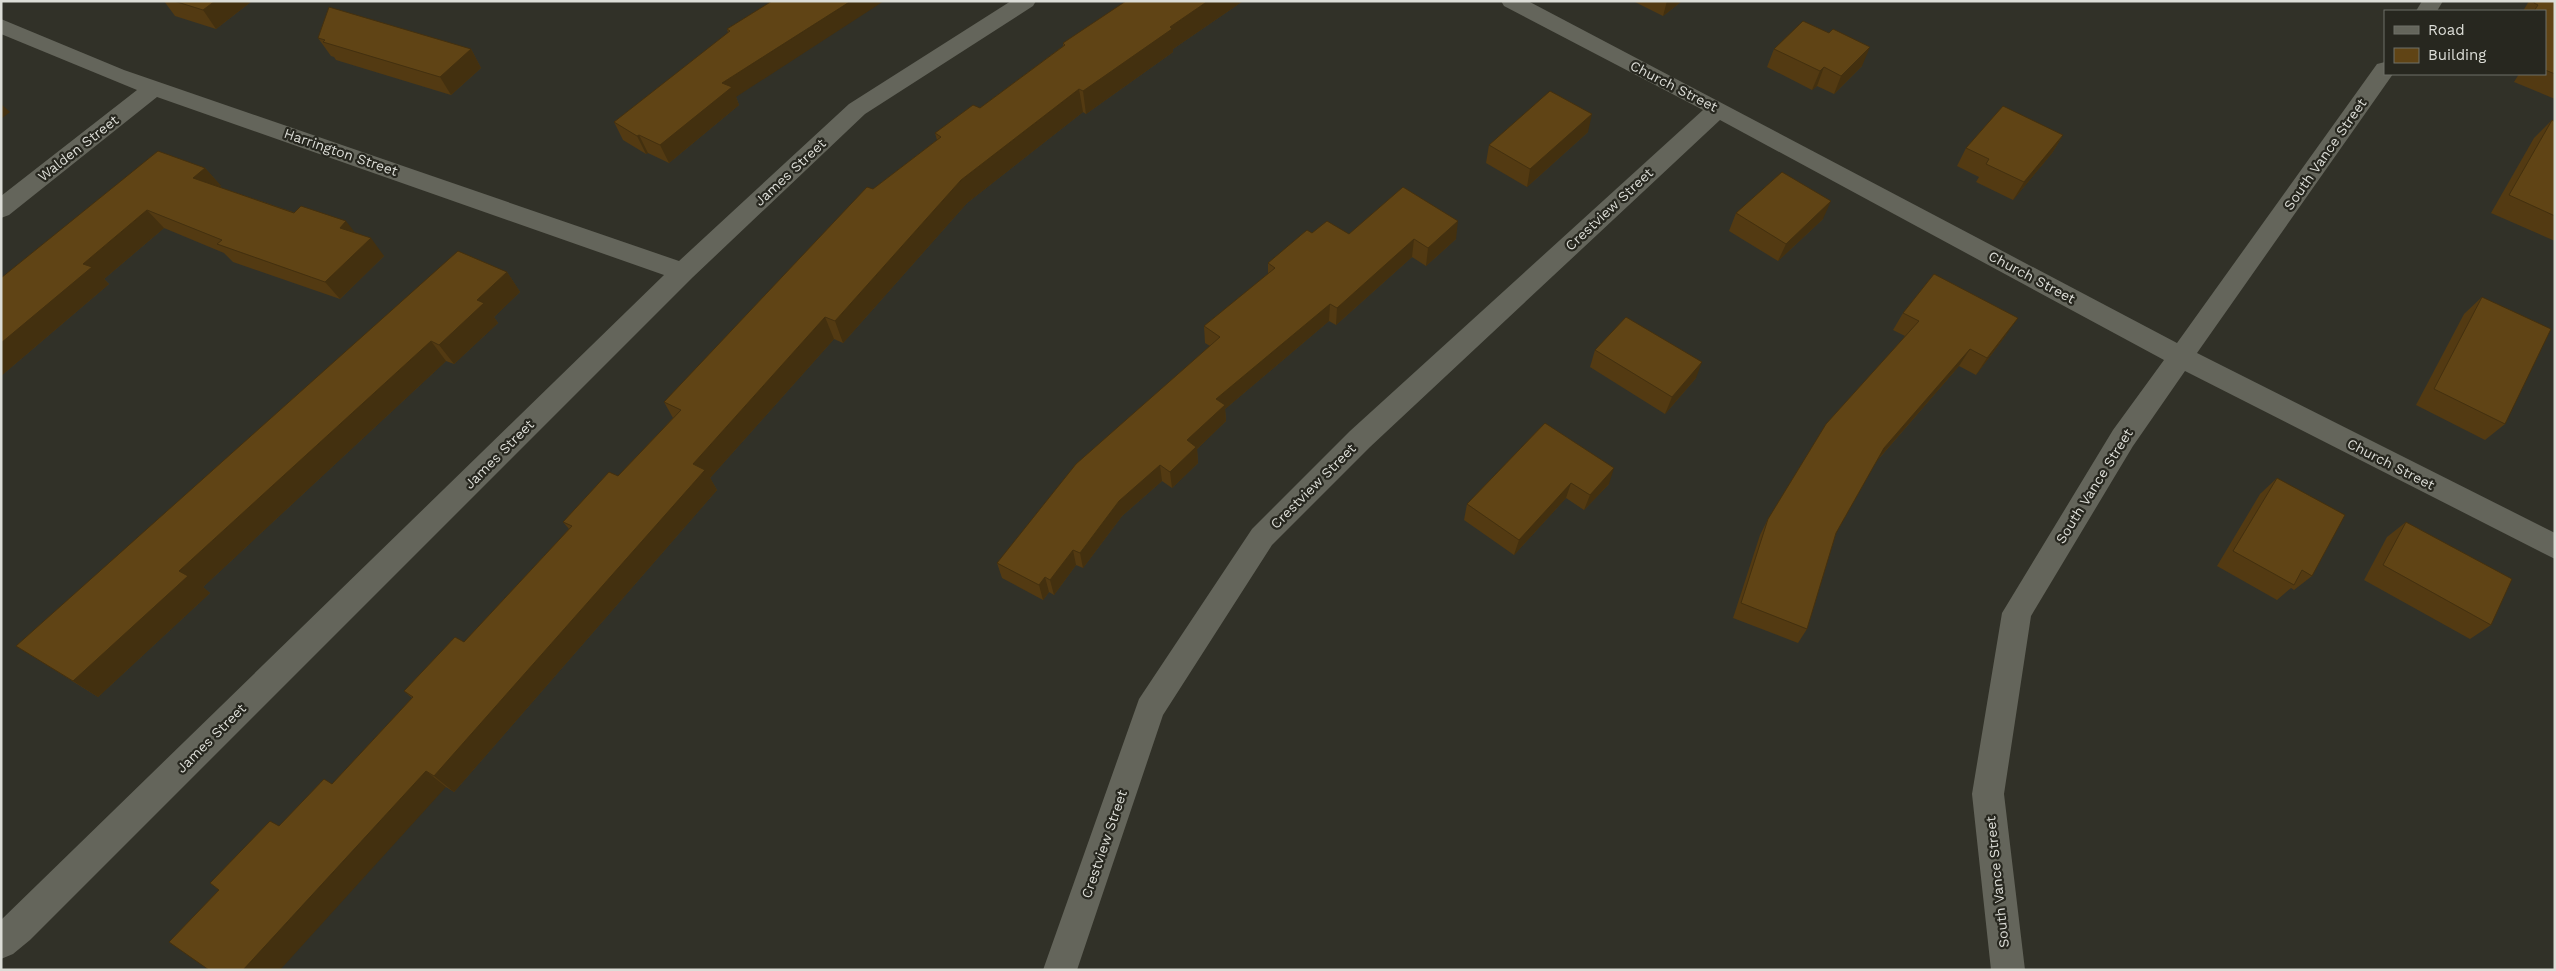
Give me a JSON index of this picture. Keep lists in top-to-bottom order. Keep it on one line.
{"streets":{"street":["Church Street","Walden Street","Harrington Street","South Vance Street","James Street","Crestview Street"]},"crossings":[["Church Street","South Vance Street"],["Church Street","Crestview Street"],["Walden Street","Harrington Street"],["Harrington Street","James Street"]],"legend":["Road","Building"]}
